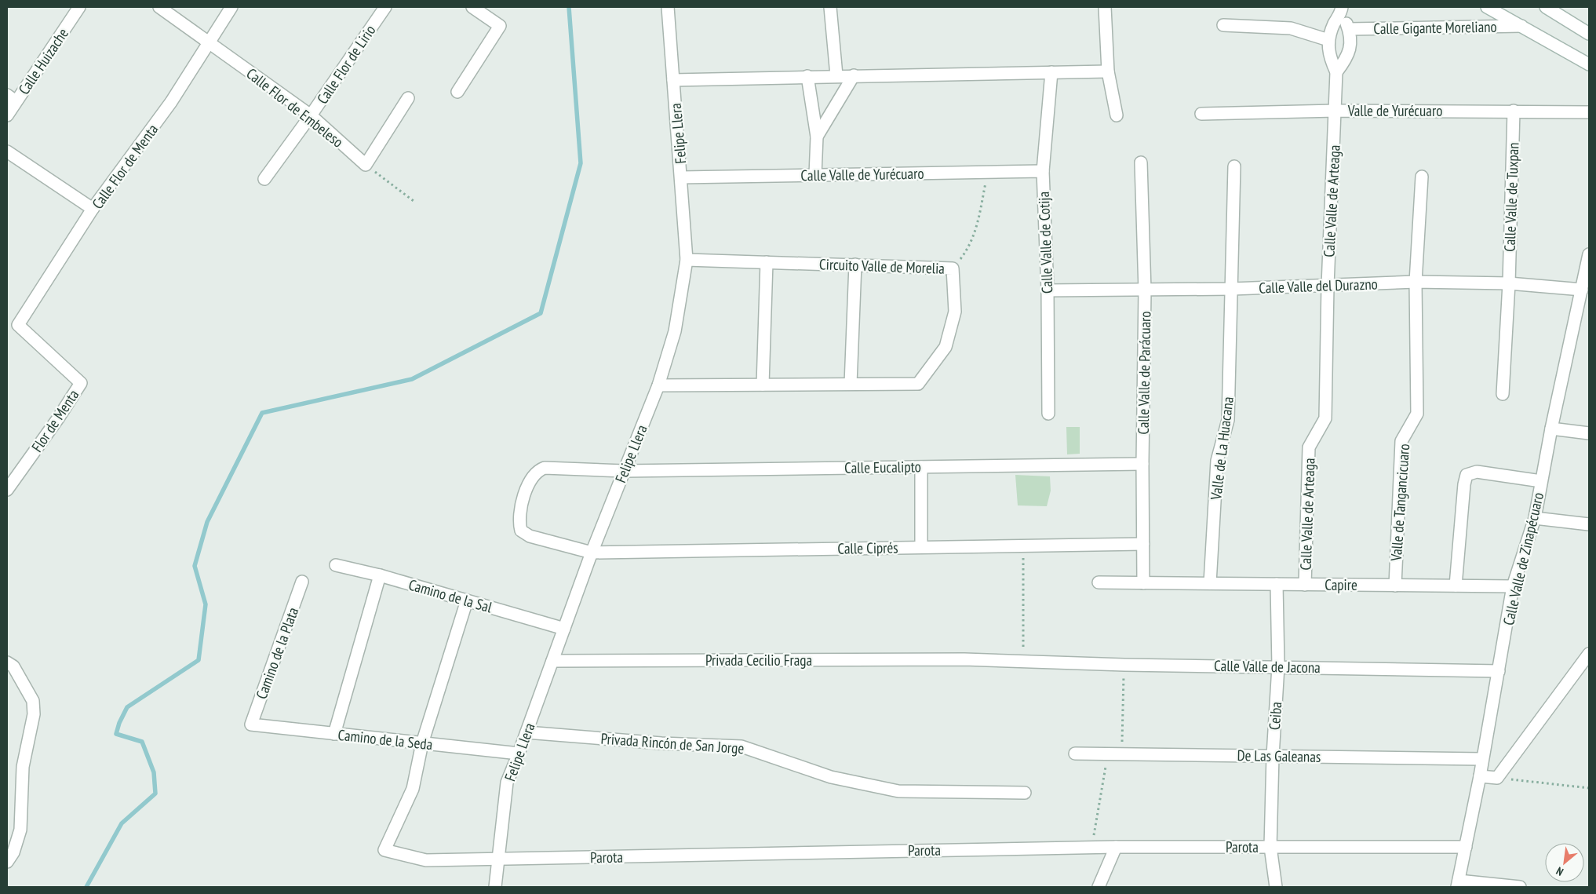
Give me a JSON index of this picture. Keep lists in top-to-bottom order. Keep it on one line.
{"streets":{"street":["Calle Gigante Moreliano","Calle Huizache","Calle Flor de Lirio","Calle Flor de Embeleso","Valle de Yurécuaro","Felipe Llera","Calle Flor de Menta","Calle Valle de Yurécuaro","Calle Valle de Tuxpan","Calle Valle de Arteaga","Calle Valle de Cotija","Circuito Valle de Morelia","Calle Valle del Durazno","Calle Valle de Parácuaro","Flor de Menta","Valle de La Huacana","Calle Eucalipto","Valle de Tangancicuaro","Calle Ciprés","Calle Valle de Zinapécuaro","Capire","Camino de la Sal","Camino de la Plata","Privada Cecilio Fraga","Calle Valle de Jacona","Ceiba","Camino de la Seda","Privada Rincón de San Jorge","De Las Galeanas","Parota"]},"crossings":[["Calle Gigante Moreliano","Calle Valle de Arteaga"],["Calle Flor de Lirio","Calle Flor de Embeleso"],["Calle Flor de Embeleso","Calle Flor de Menta"],["Valle de Yurécuaro","Calle Valle de Tuxpan"],["Valle de Yurécuaro","Calle Valle de Arteaga"],["Felipe Llera","Calle Valle de Yurécuaro"],["Felipe Llera","Circuito Valle de Morelia"],["Felipe Llera","Calle Eucalipto"],["Felipe Llera","Calle Ciprés"],["Felipe Llera","Camino de la Sal"],["Felipe Llera","Privada Cecilio Fraga"],["Felipe Llera","Camino de la Seda"],["Felipe Llera","Privada Rincón de San Jorge"],["Felipe Llera","Parota"],["Calle Flor de Menta","Flor de Menta"],["Calle Valle de Yurécuaro","Calle Valle de Cotija"],["Calle Valle de Tuxpan","Calle Valle del Durazno"],["Calle Valle de Arteaga","Calle Valle del Durazno"],["Calle Valle de Arteaga","Capire"],["Calle Valle de Cotija","Calle Valle del Durazno"],["Calle Valle del Durazno","Calle Valle de Parácuaro"],["Calle Valle del Durazno","Valle de La Huacana"],["Calle Valle del Durazno","Valle de Tangancicuaro"],["Calle Valle del Durazno","Calle Valle de Zinapécuaro"],["Calle Valle de Parácuaro","Calle Eucalipto"],["Calle Valle de Parácuaro","Calle Ciprés"],["Calle Valle de Parácuaro","Capire"],["Valle de La Huacana","Capire"],["Calle Eucalipto","Calle Ciprés"],["Valle de Tangancicuaro","Capire"],["Calle Valle de Zinapécuaro","Capire"],["Calle Valle de Zinapécuaro","Calle Valle de Jacona"],["Calle Valle de Zinapécuaro","De Las Galeanas"],["Calle Valle de Zinapécuaro","Parota"],["Capire","Ceiba"],["Camino de la Plata","Camino de la Seda"],["Privada Cecilio Fraga","Calle Valle de Jacona"],["Calle Valle de Jacona","Ceiba"],["Ceiba","De Las Galeanas"],["Ceiba","Parota"],["Camino de la Seda","Parota"]],"north":"bottom left"}
